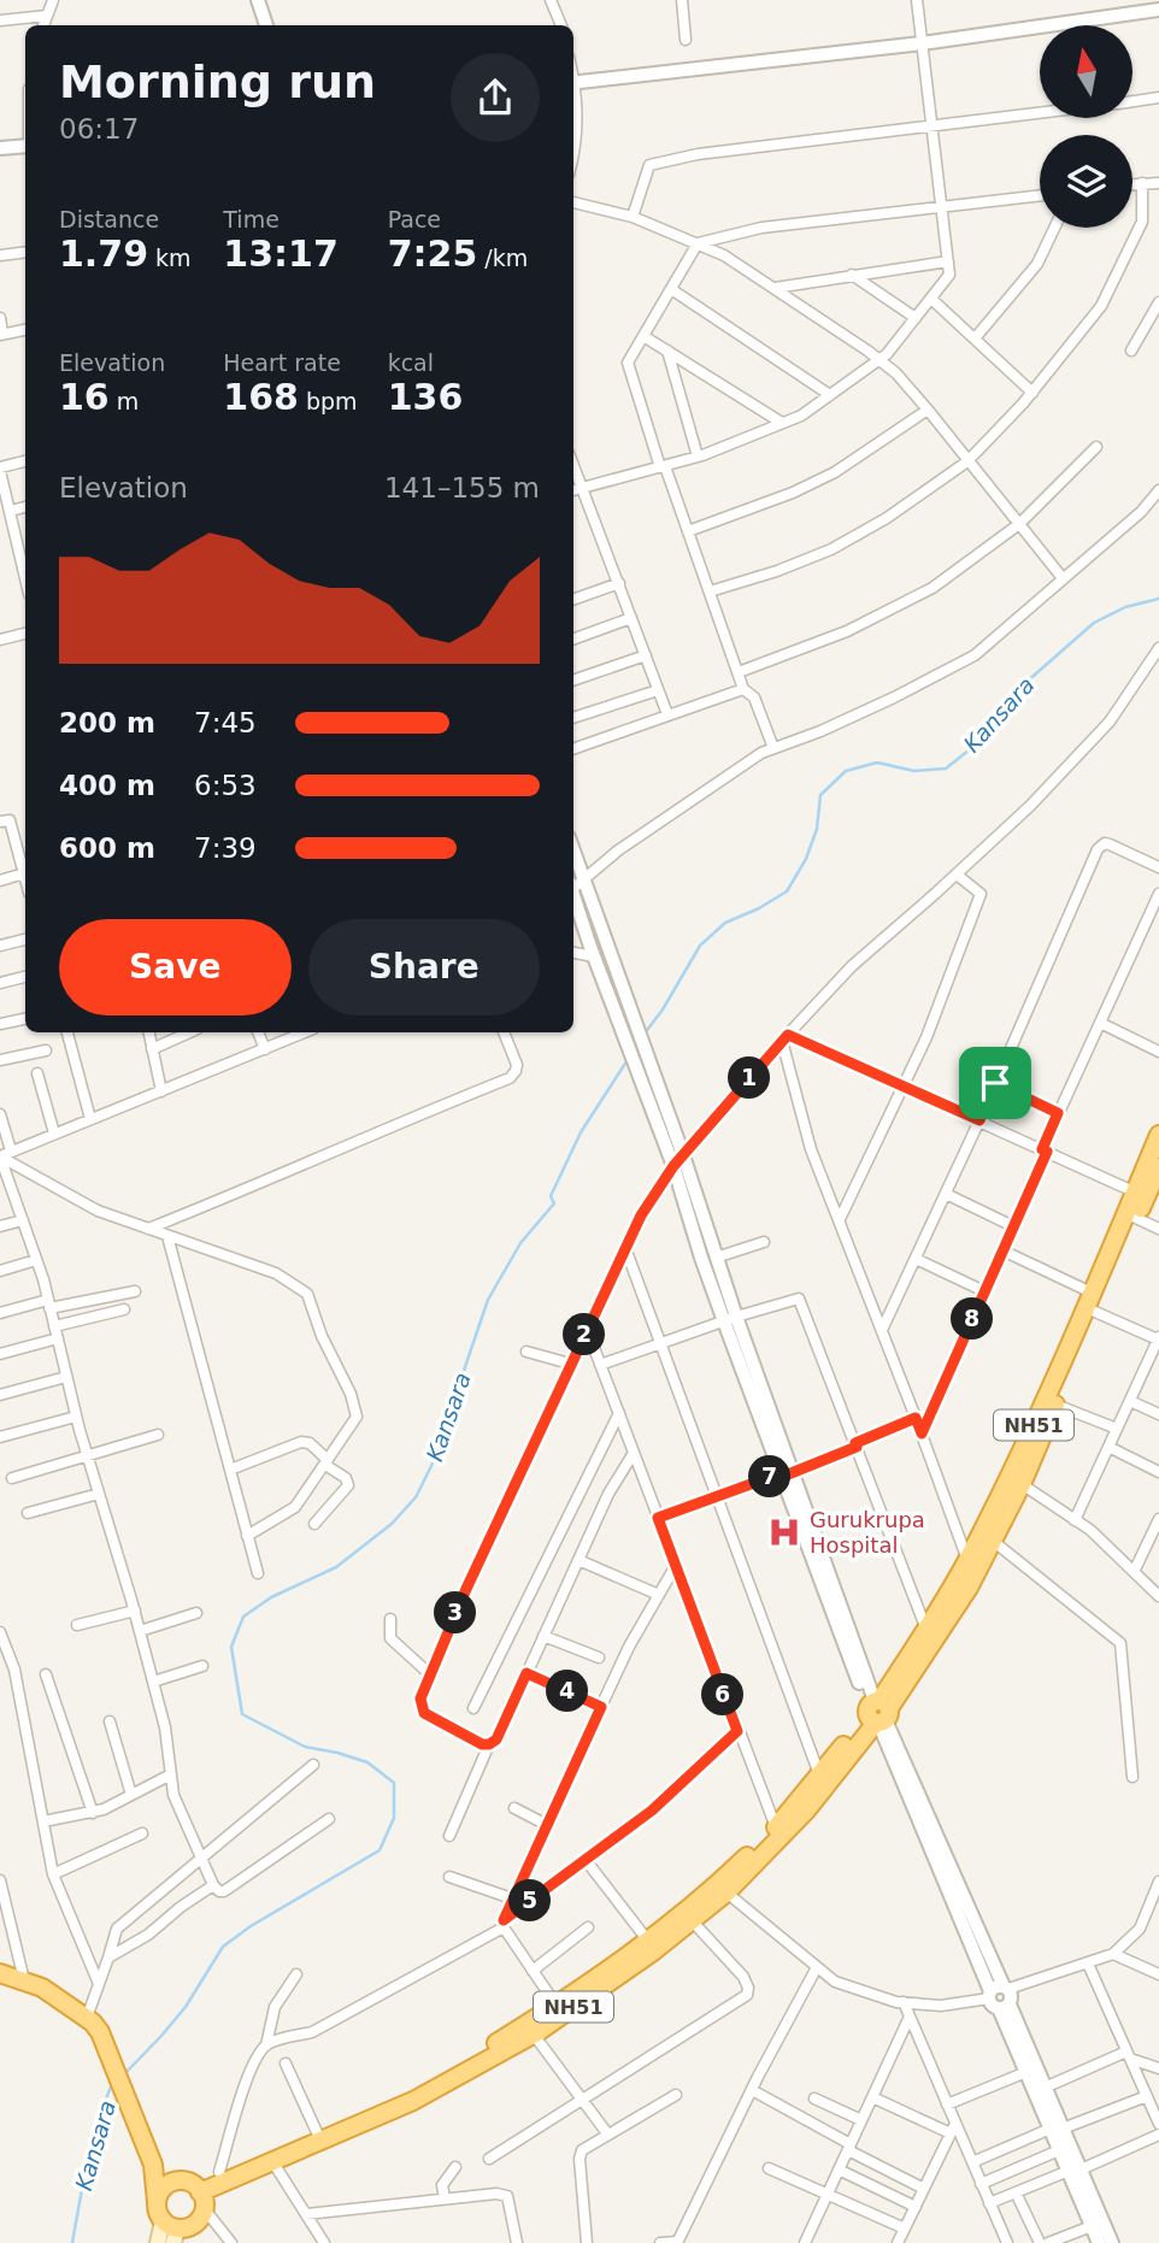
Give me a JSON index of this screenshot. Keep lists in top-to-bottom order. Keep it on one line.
{"streets":{"highway":["NH51"]},"water":["Kansara"],"places":{"hospital":["Gurukrupa Hospital"]},"north":"top","page":{"heading":["Morning run","06:17"],"stats":[["Distance","1.79 km"],["Time","13:17"],["Pace","7:25 /km"],["Elevation","16 m"],["Heart rate","168 bpm"],["kcal","136"]],"chart":["Elevation","141–155 m"],"list":[{"name":"200 m","note":"7:45"},{"name":"400 m","note":"6:53"},{"name":"600 m","note":"7:39"}],"buttons":["Save","Share"],"pins":["1","8","2","7","3","4","6","5"]}}
